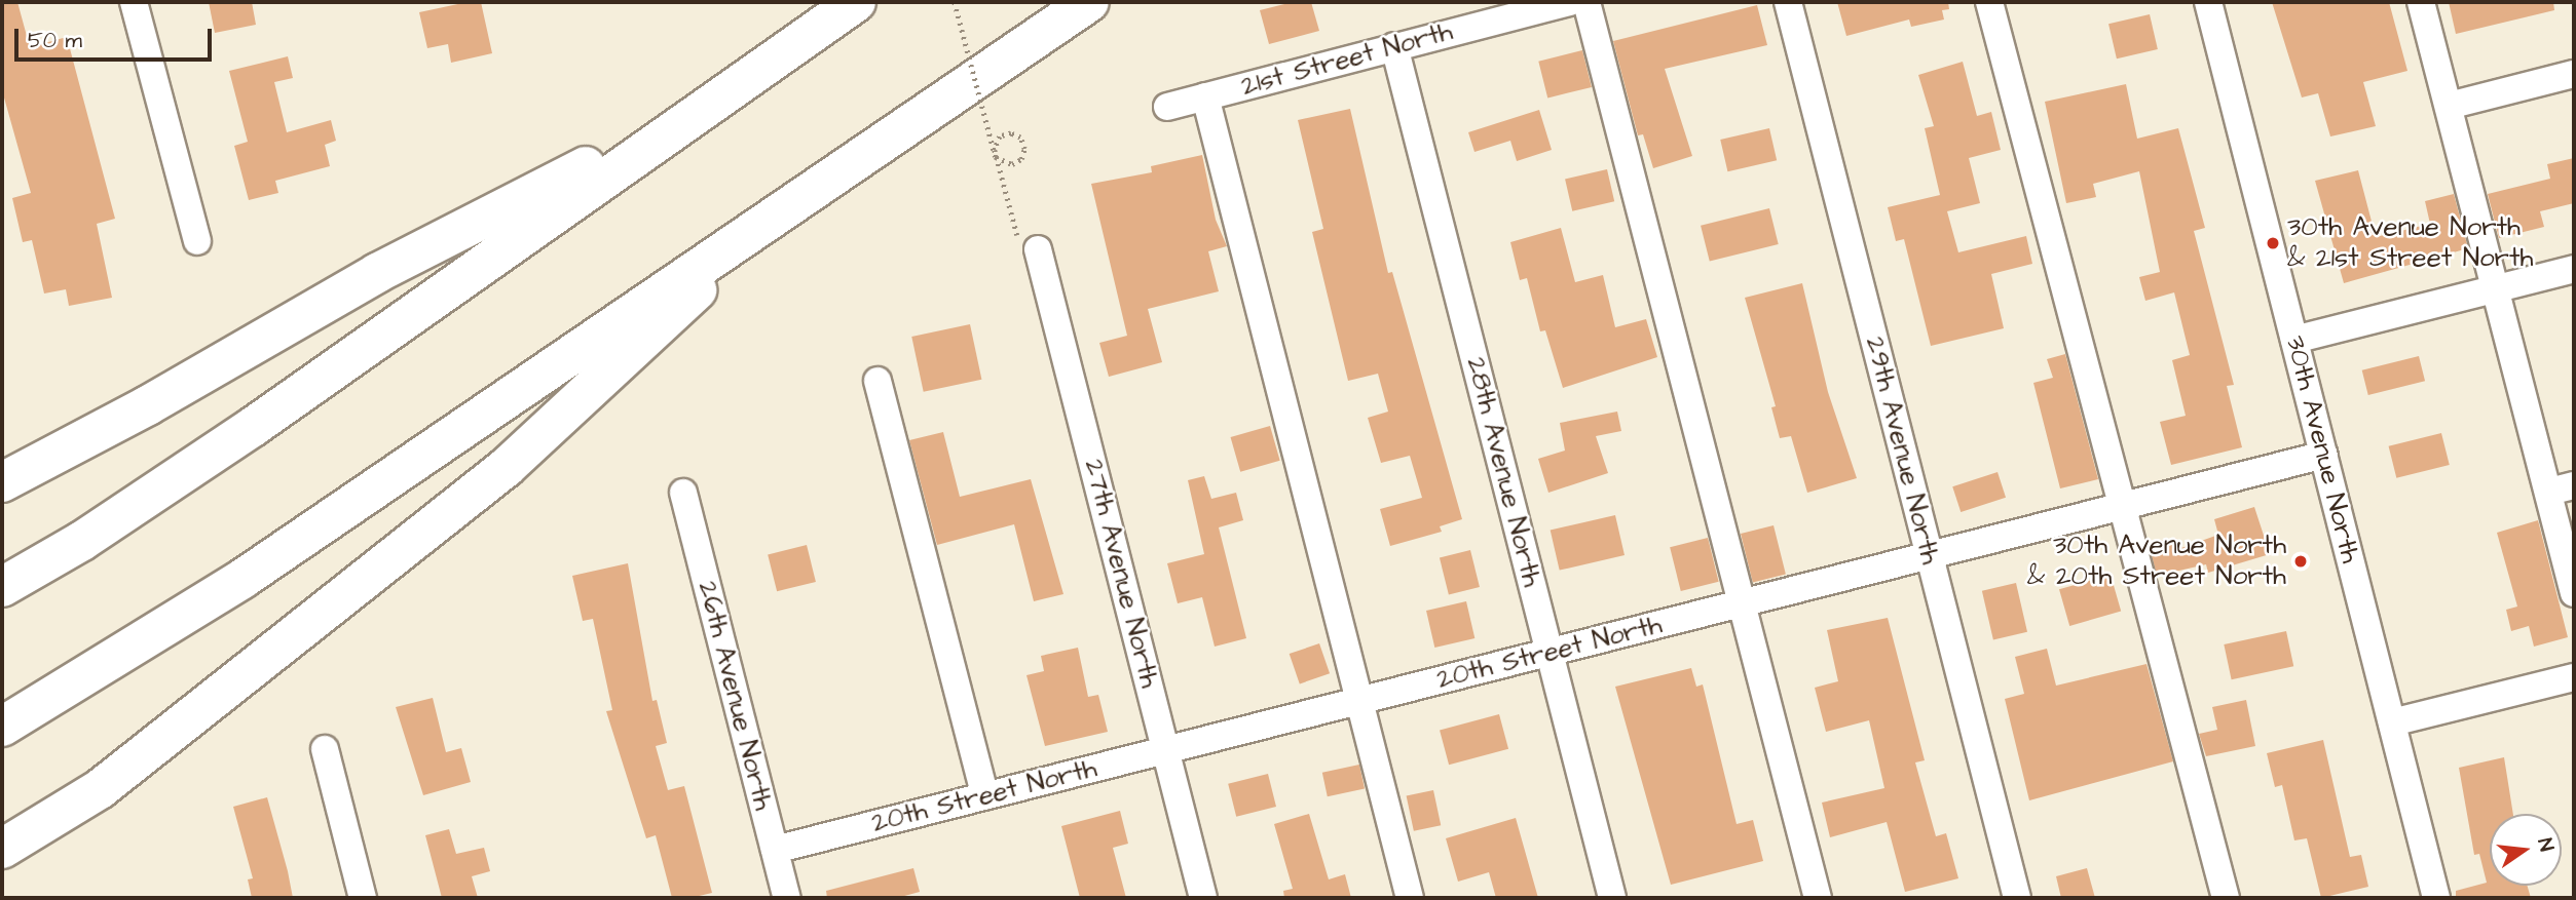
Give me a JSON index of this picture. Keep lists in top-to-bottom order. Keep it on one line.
{"streets":{"street":["21st Street North","30th Avenue North","29th Avenue North","28th Avenue North","27th Avenue North","20th Street North","26th Avenue North"]},"crossings":[["21st Street North","28th Avenue North"],["30th Avenue North","20th Street North"],["29th Avenue North","20th Street North"],["28th Avenue North","20th Street North"],["27th Avenue North","20th Street North"],["20th Street North","26th Avenue North"]],"places":["30th Avenue North & 21st Street North","30th Avenue North & 20th Street North"],"scale_bar":"50 m","north":"right"}
